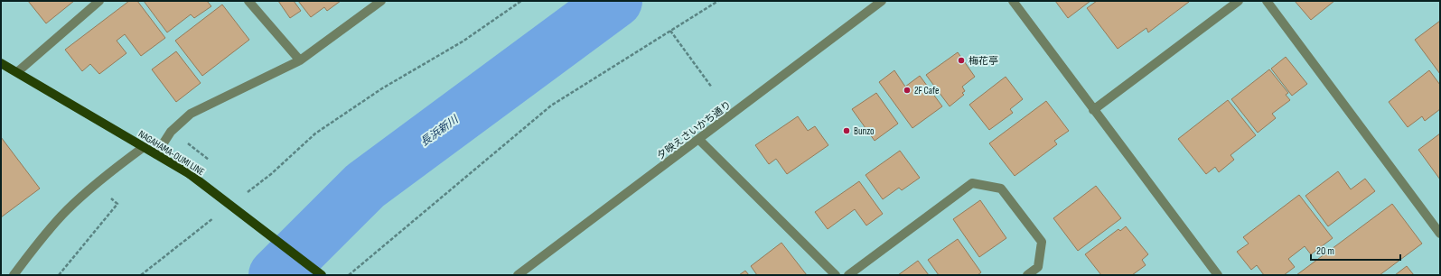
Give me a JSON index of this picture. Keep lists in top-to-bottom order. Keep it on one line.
{"streets":{"main road":["NAGAHAMA-OUMI LINE"],"street":["夕映えさいかち通り"]},"water":["長浜新川"],"places":["梅花亭","2F Cafe","Bunzo"],"scale_bar":"20 m"}
